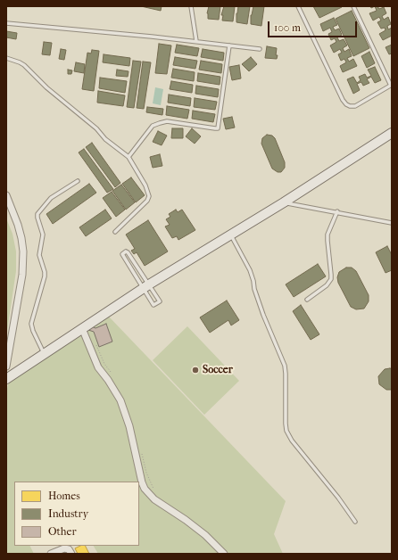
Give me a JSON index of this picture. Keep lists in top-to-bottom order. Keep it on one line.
{"places":["Soccer"],"legend":["Homes","Industry","Other"],"scale_bar":"100 m"}
